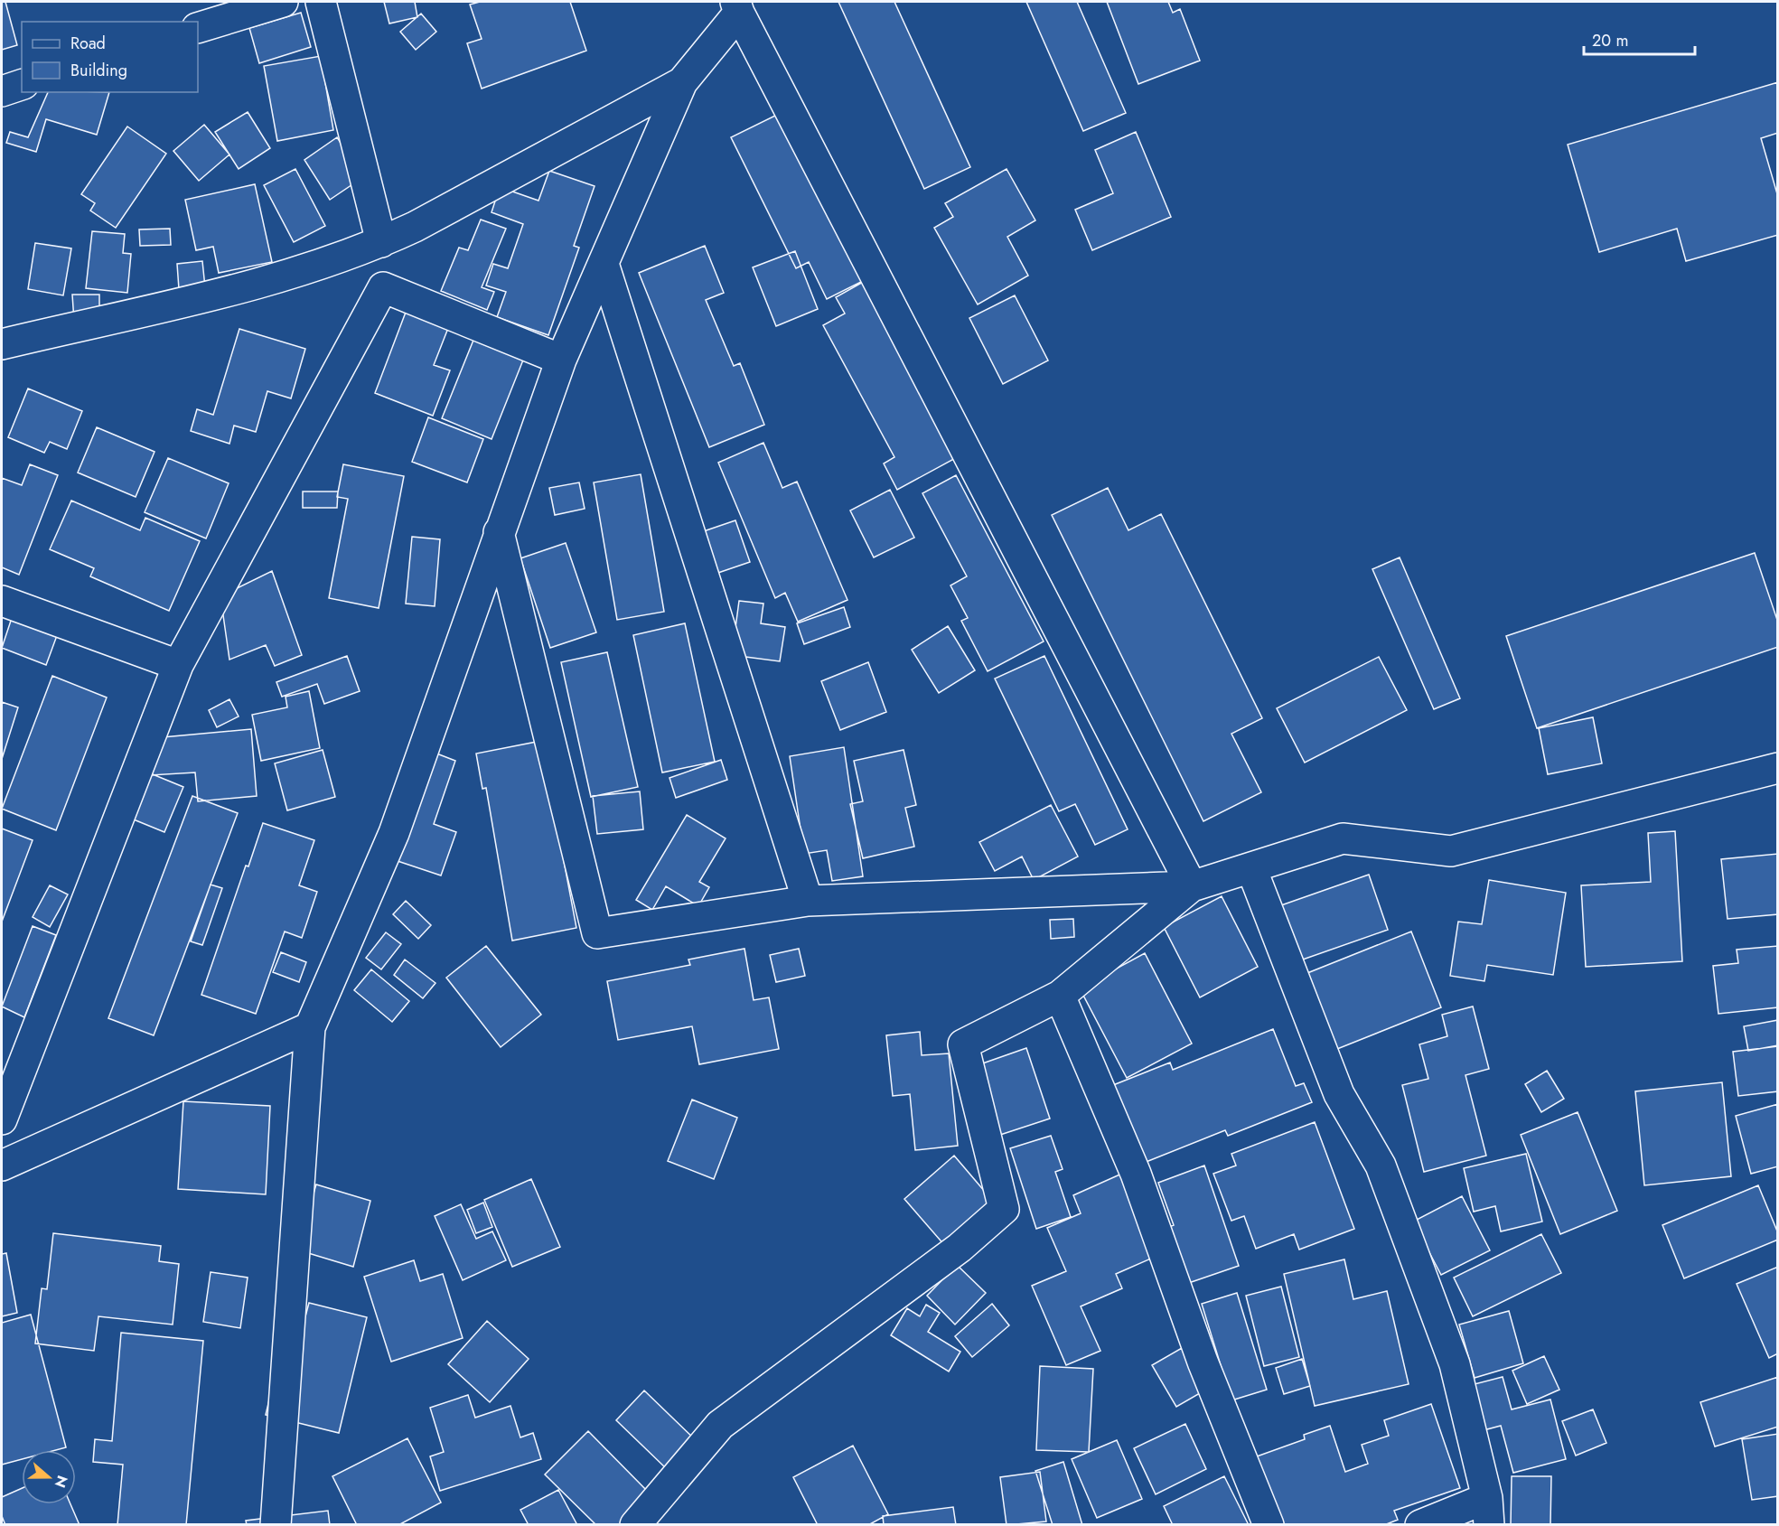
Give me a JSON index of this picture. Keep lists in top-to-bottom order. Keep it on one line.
{"legend":["Road","Building"],"scale_bar":"20 m","north":"right"}
